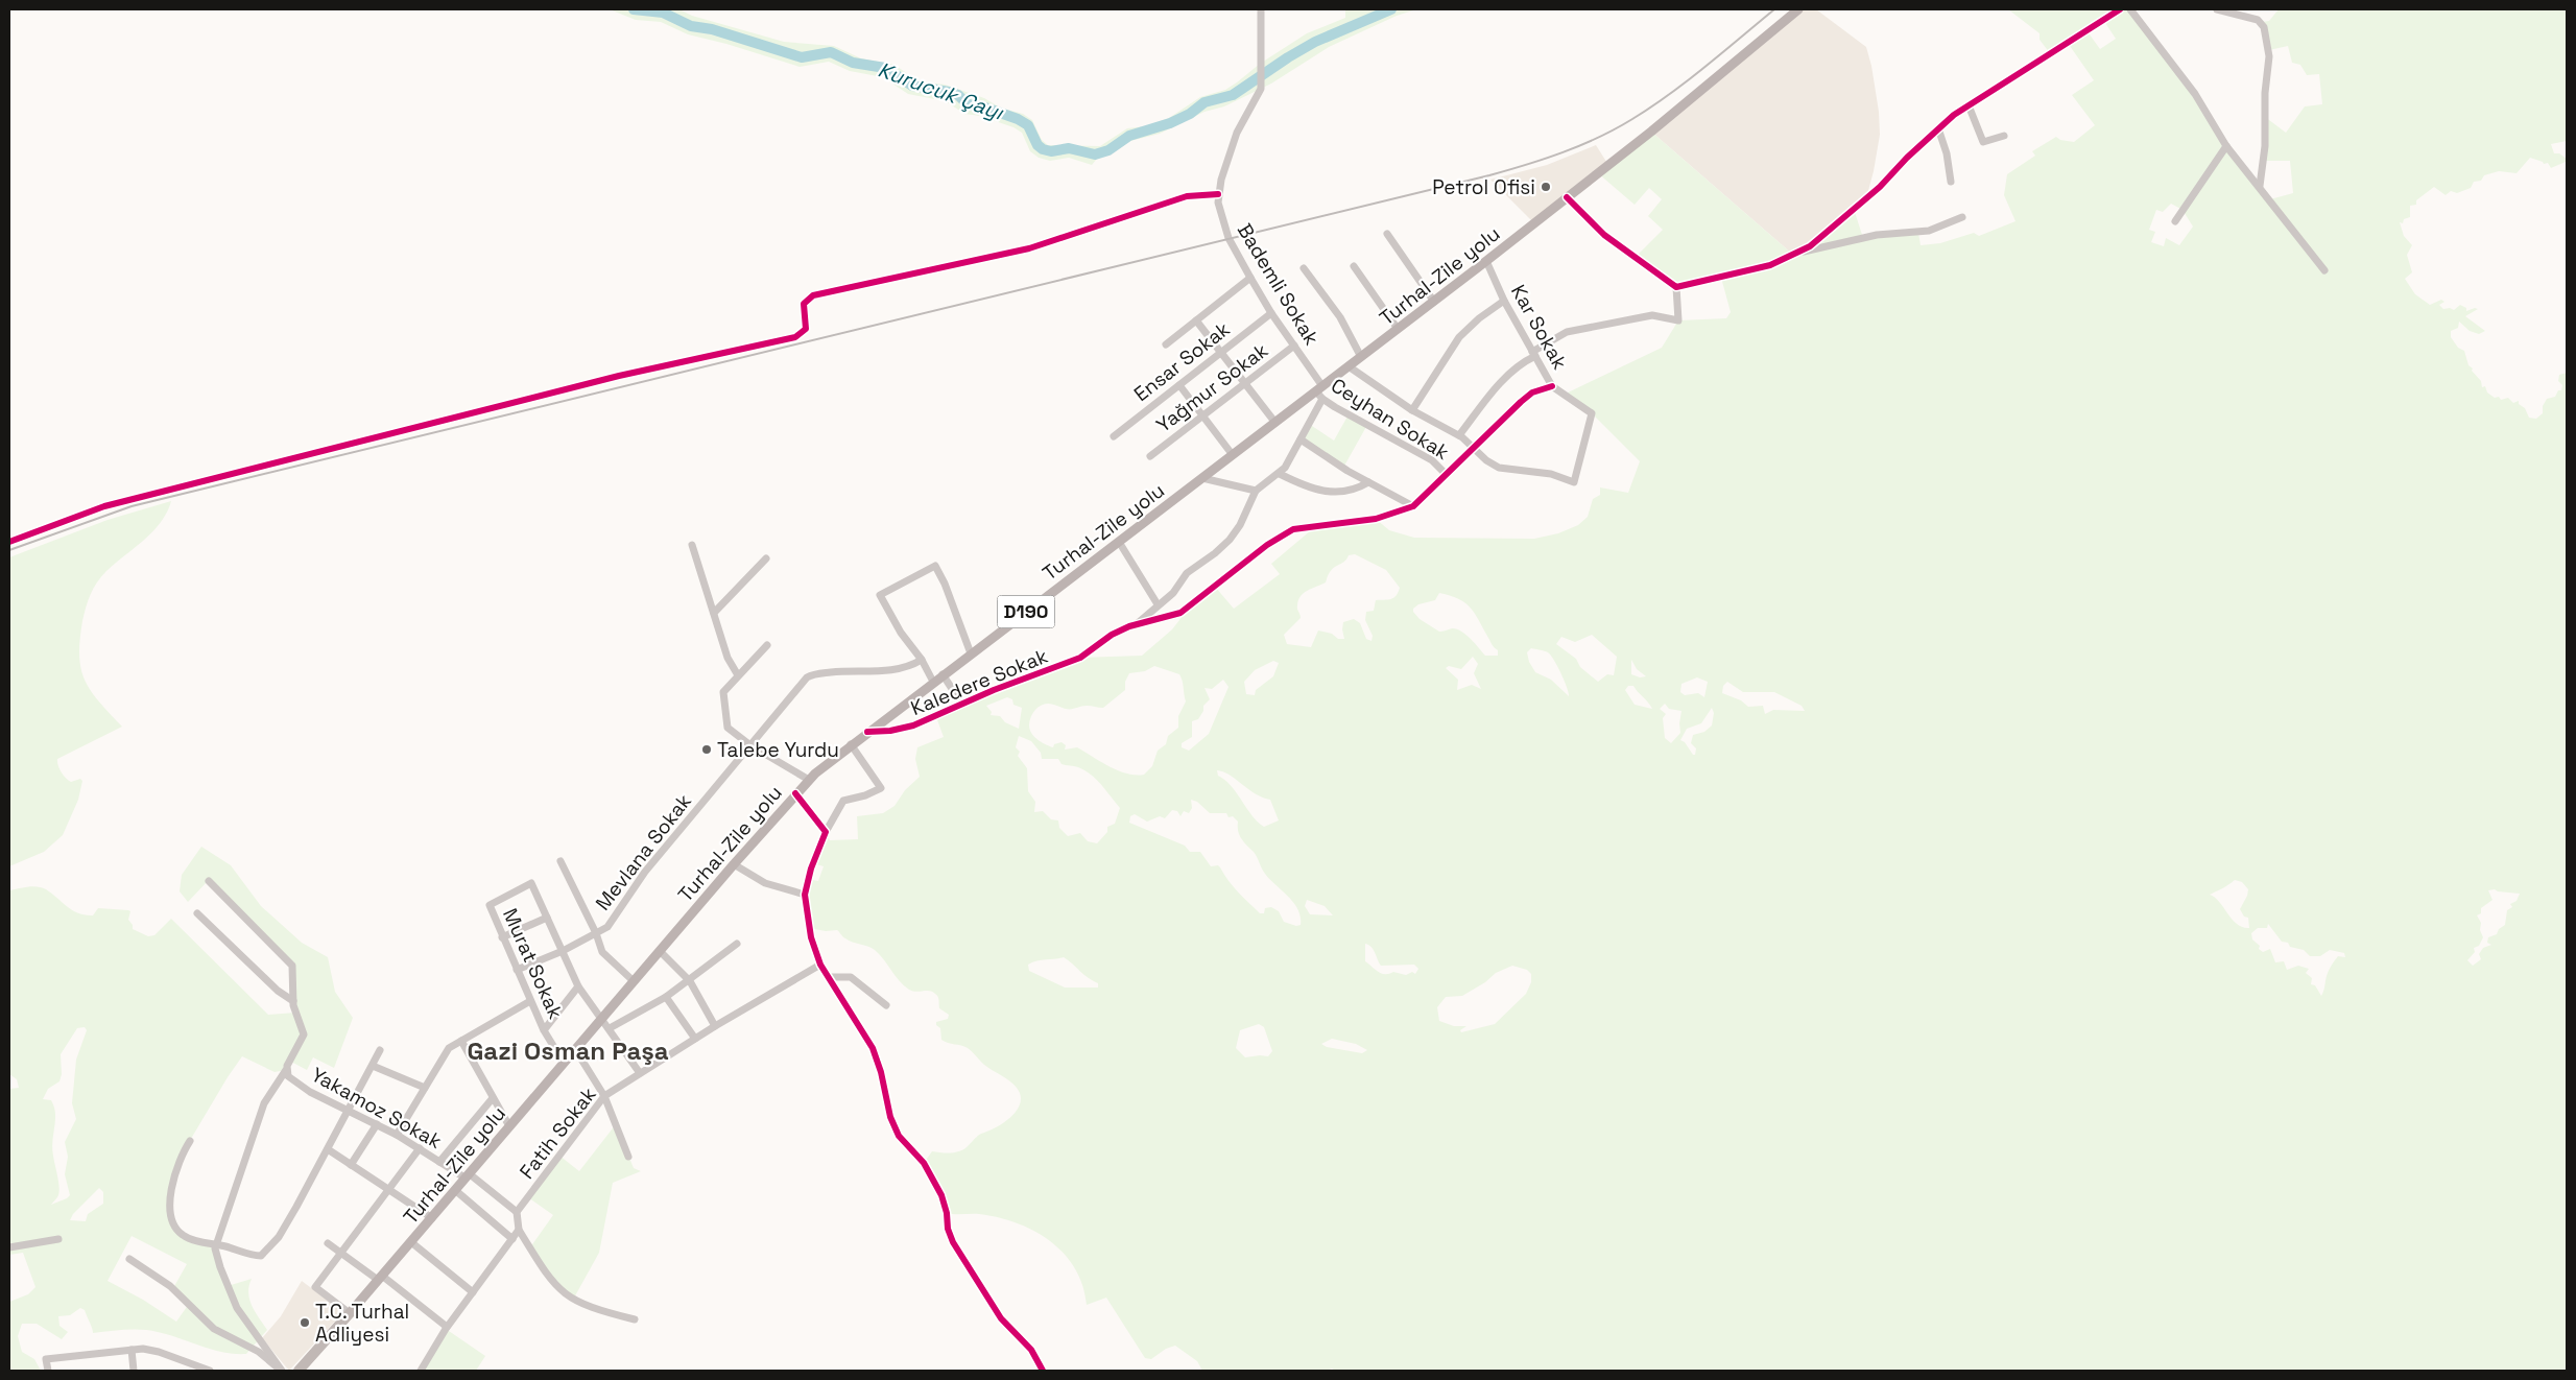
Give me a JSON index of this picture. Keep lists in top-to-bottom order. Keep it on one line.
{"streets":{"highway":["D190"],"main road":["Turhal-Zile yolu"],"street":["Bademli Sokak","Kar Sokak","Ensar Sokak","Yağmur Sokak","Ceyhan Sokak","Kaledere Sokak","Mevlana Sokak","Murat Sokak","Yakamoz Sokak","Fatih Sokak"]},"crossings":[["Turhal-Zile yolu","Bademli Sokak"],["Turhal-Zile yolu","Kar Sokak"],["Turhal-Zile yolu","Ceyhan Sokak"],["Turhal-Zile yolu","D190"],["Turhal-Zile yolu","Kaledere Sokak"],["Turhal-Zile yolu","Murat Sokak"],["Turhal-Zile yolu","Yakamoz Sokak"],["Bademli Sokak","Ensar Sokak"],["Bademli Sokak","Yağmur Sokak"],["Bademli Sokak","Ceyhan Sokak"],["Kar Sokak","Kaledere Sokak"],["Ceyhan Sokak","Kaledere Sokak"],["Mevlana Sokak","Murat Sokak"],["Yakamoz Sokak","Fatih Sokak"]],"districts":["Gazi Osman Paşa"],"water":["Kurucuk Çayı"],"places":["Petrol Ofisi","Talebe Yurdu","T.C. Turhal Adliyesi"]}
